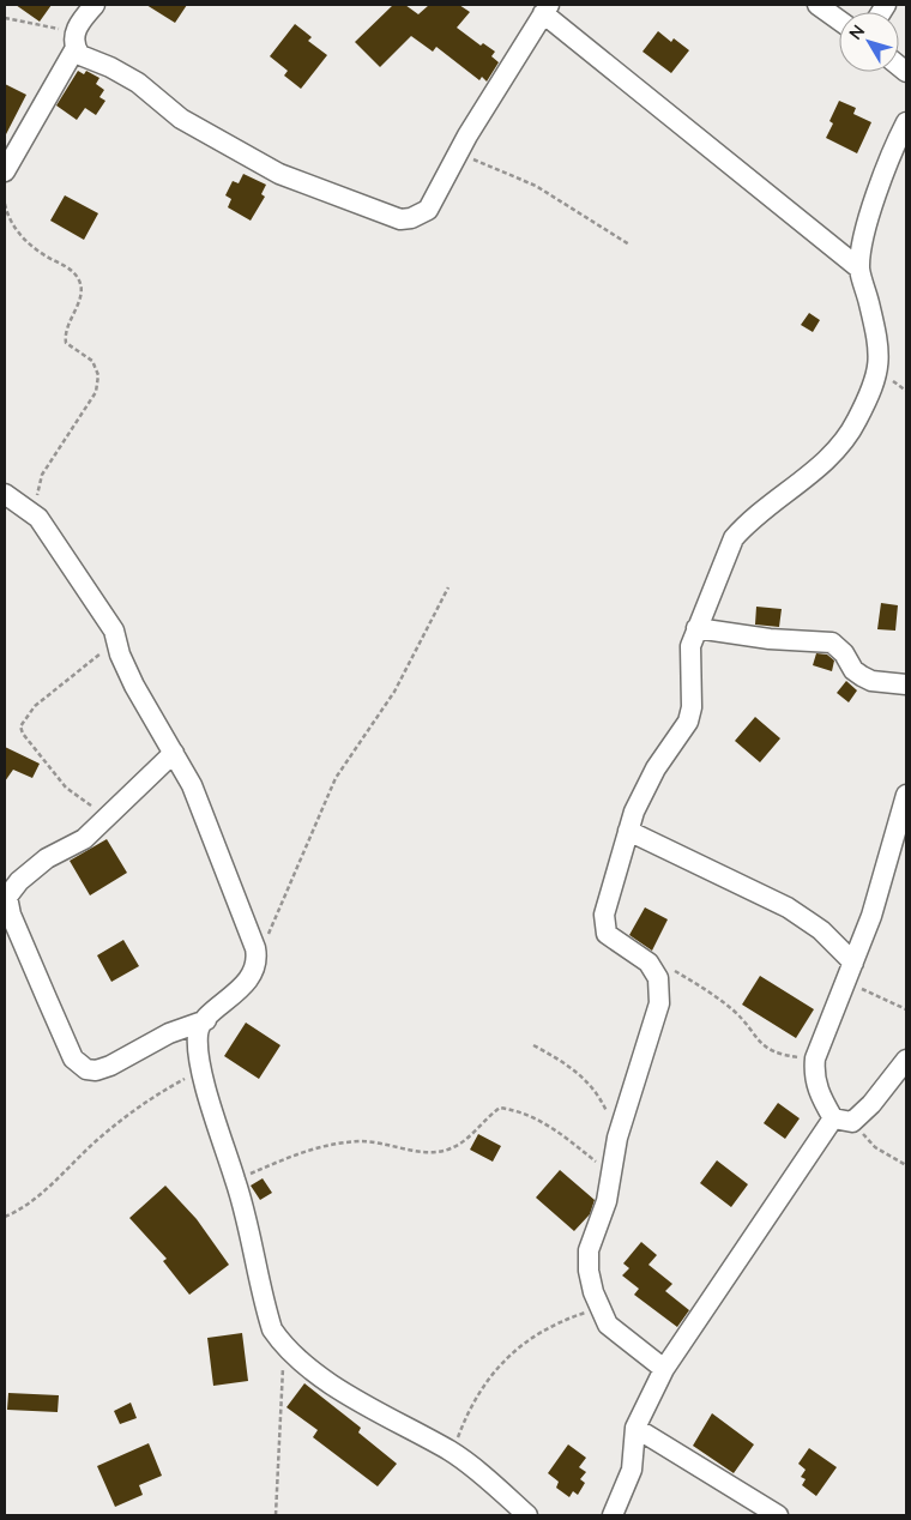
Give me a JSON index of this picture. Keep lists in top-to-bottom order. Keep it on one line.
{"north":"top left"}
